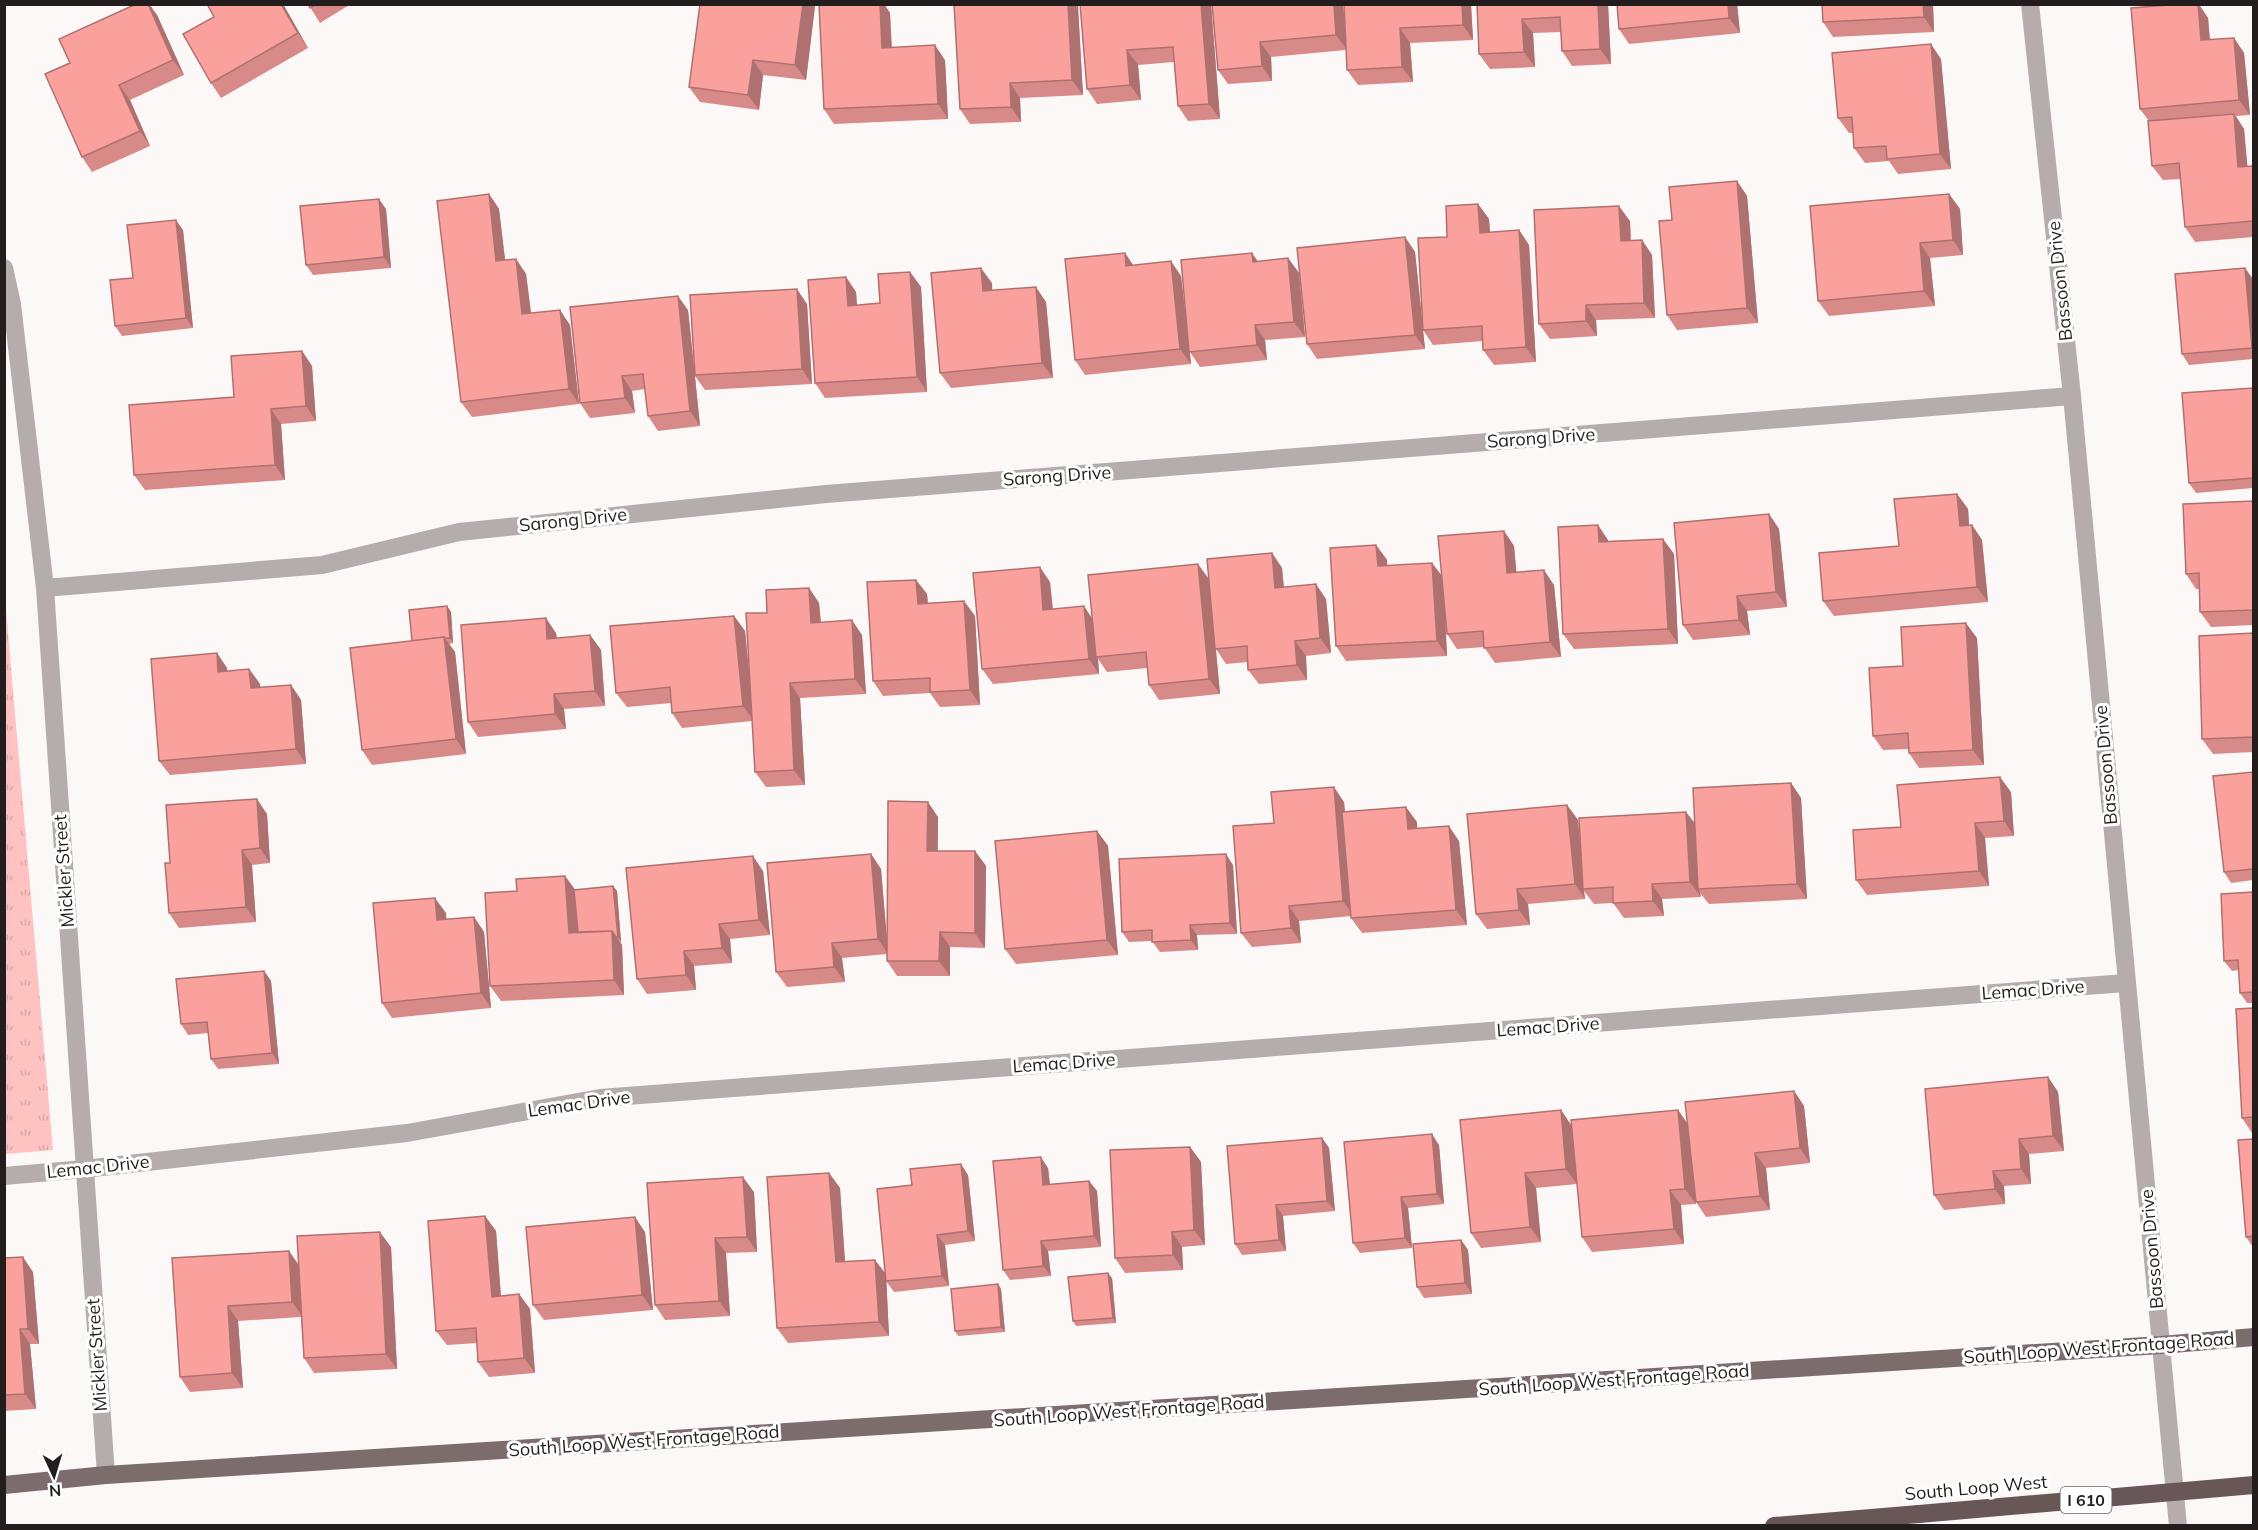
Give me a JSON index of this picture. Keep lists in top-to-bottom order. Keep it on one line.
{"streets":{"highway":["South Loop West","I 610"],"main road":["South Loop West Frontage Road"],"street":["Bassoon Drive","Sarong Drive","Mickler Street","Lemac Drive"]},"crossings":[["Bassoon Drive","Sarong Drive"],["Bassoon Drive","Lemac Drive"],["Bassoon Drive","South Loop West Frontage Road"],["Sarong Drive","Mickler Street"],["Mickler Street","Lemac Drive"],["Mickler Street","South Loop West Frontage Road"]],"north":"bottom"}
